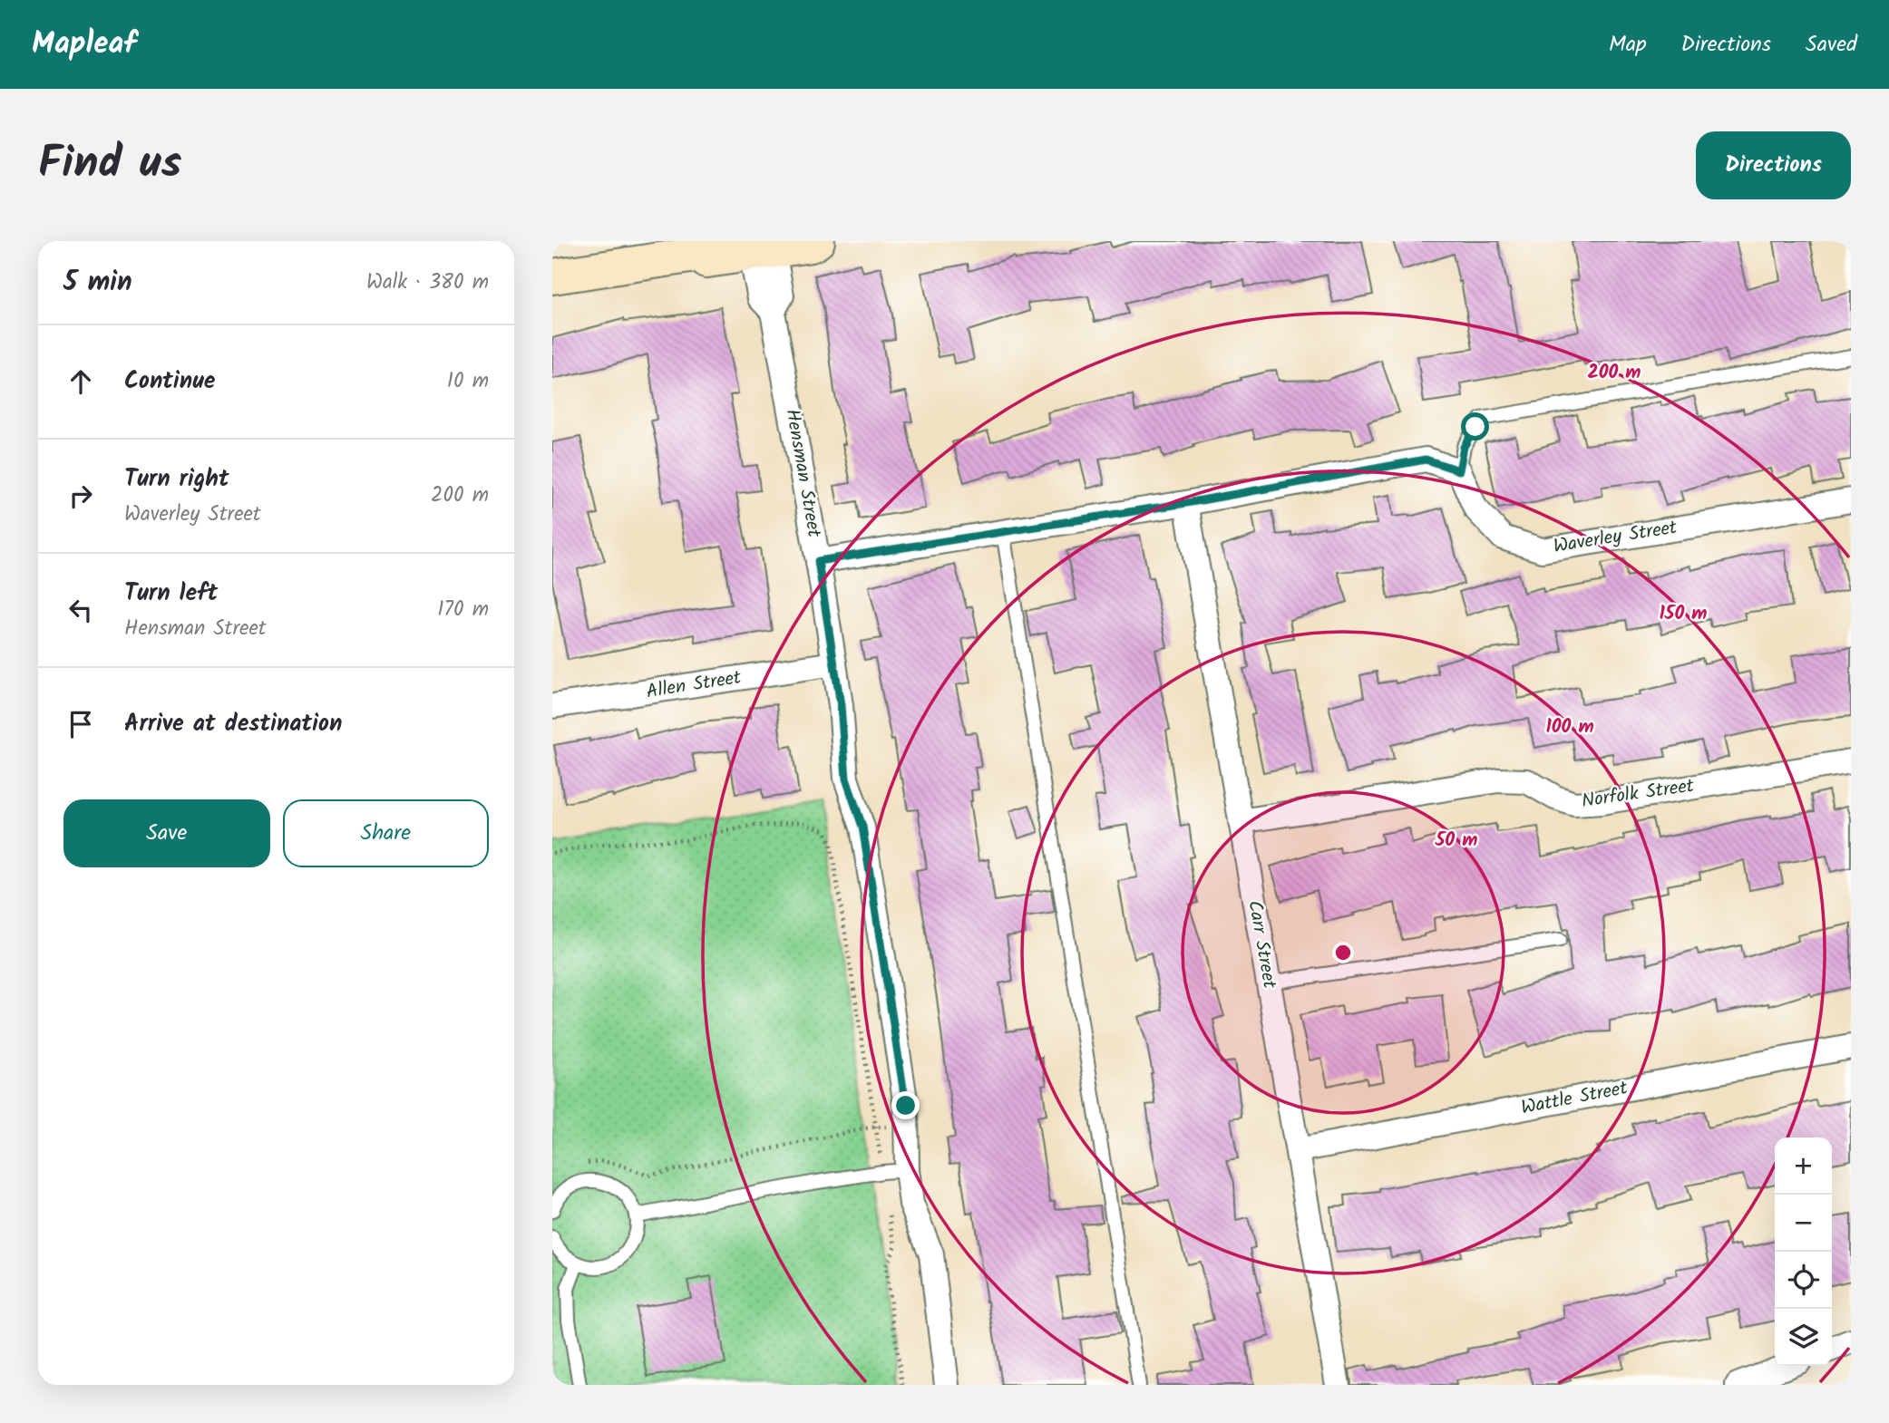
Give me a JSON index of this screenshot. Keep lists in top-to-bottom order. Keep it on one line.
{"streets":{"street":["Hensman Street","Waverley Street","Allen Street","Norfolk Street","Carr Street","Wattle Street"]},"crossings":[["Hensman Street","Allen Street"],["Norfolk Street","Carr Street"],["Carr Street","Wattle Street"]],"page":{"header":"Mapleaf","nav":["Map","Directions","Saved"],"title":"Find us","buttons":["Directions",["Save","Share"]],"heading":["5 min","Walk · 380 m"],"list":[["Continue","10 m"],["Turn right","Waverley Street","200 m"],["Turn left","Hensman Street","170 m"],"Arrive at destination"],"map_buttons":["+","−"]},"rings":["200 m","150 m","100 m","50 m"]}
